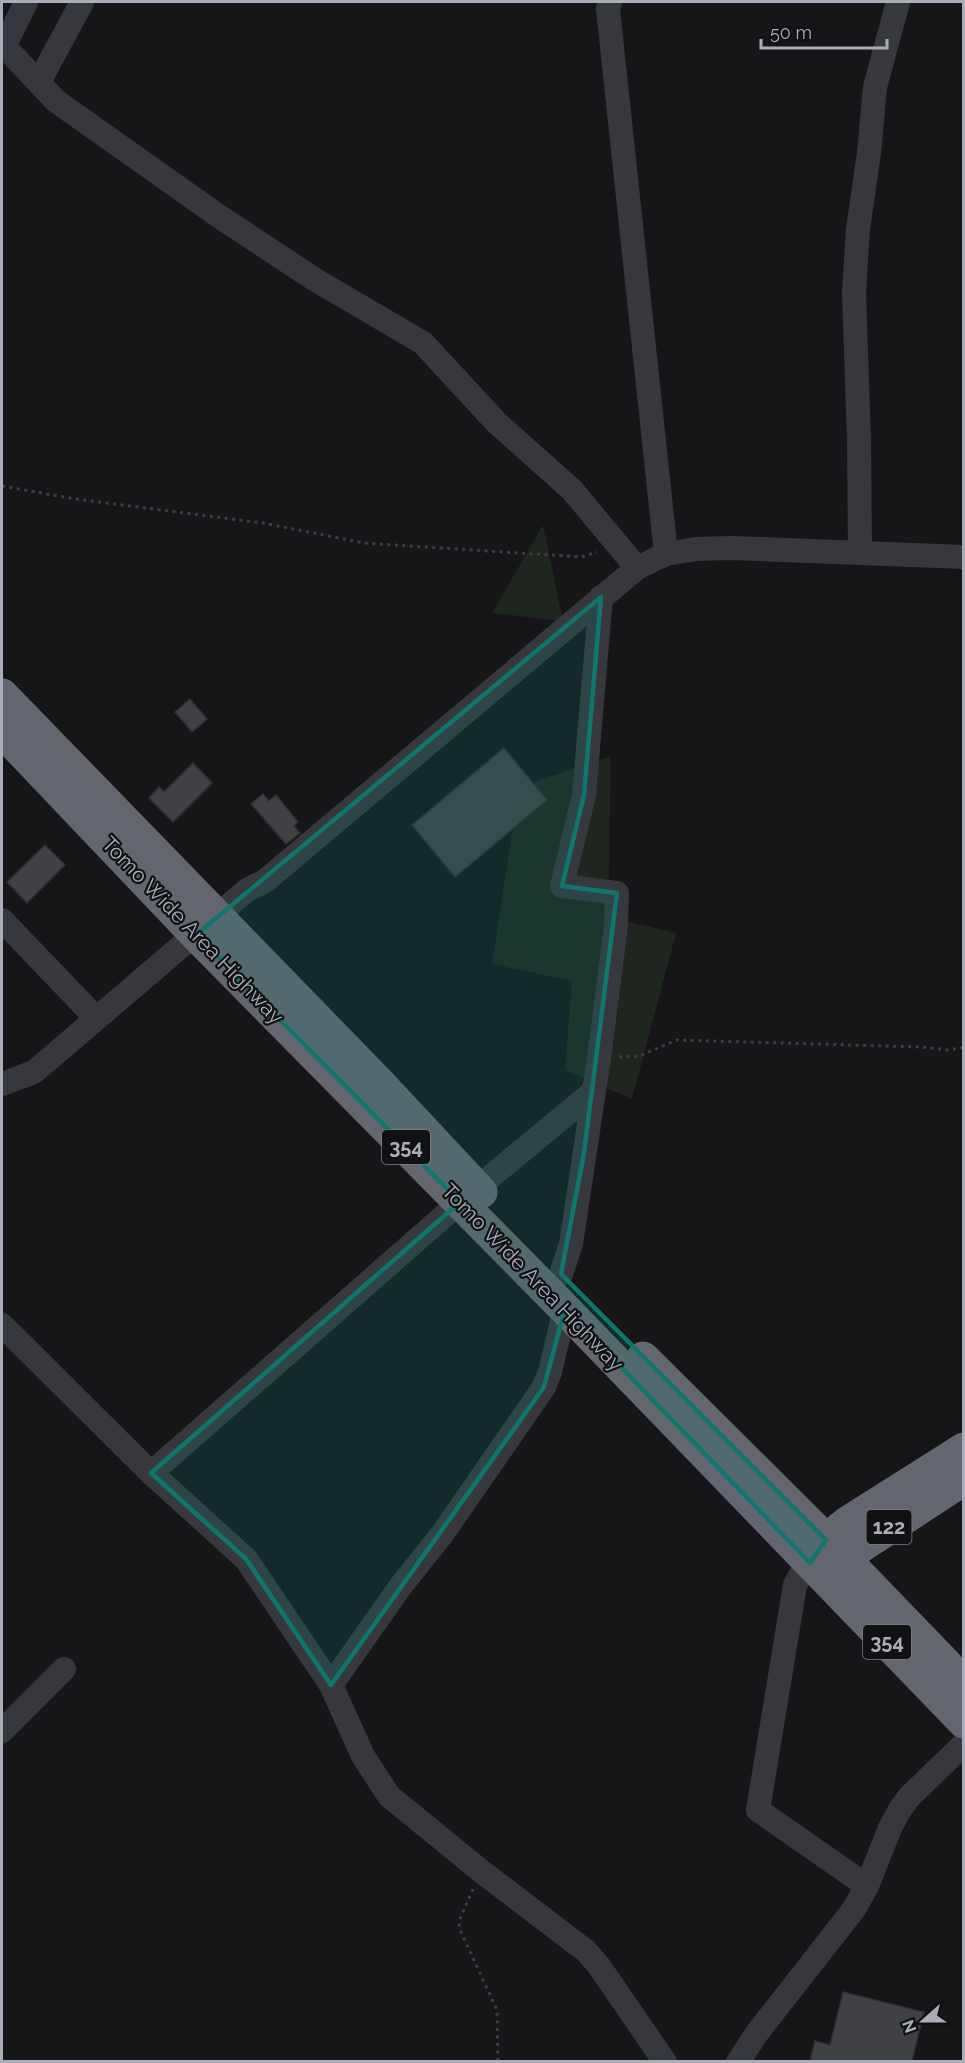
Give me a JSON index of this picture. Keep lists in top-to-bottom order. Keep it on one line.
{"streets":{"highway":["Tomo Wide Area Highway","354","122"]},"crossings":[["Tomo Wide Area Highway","122"]],"scale_bar":"50 m","north":"left"}
